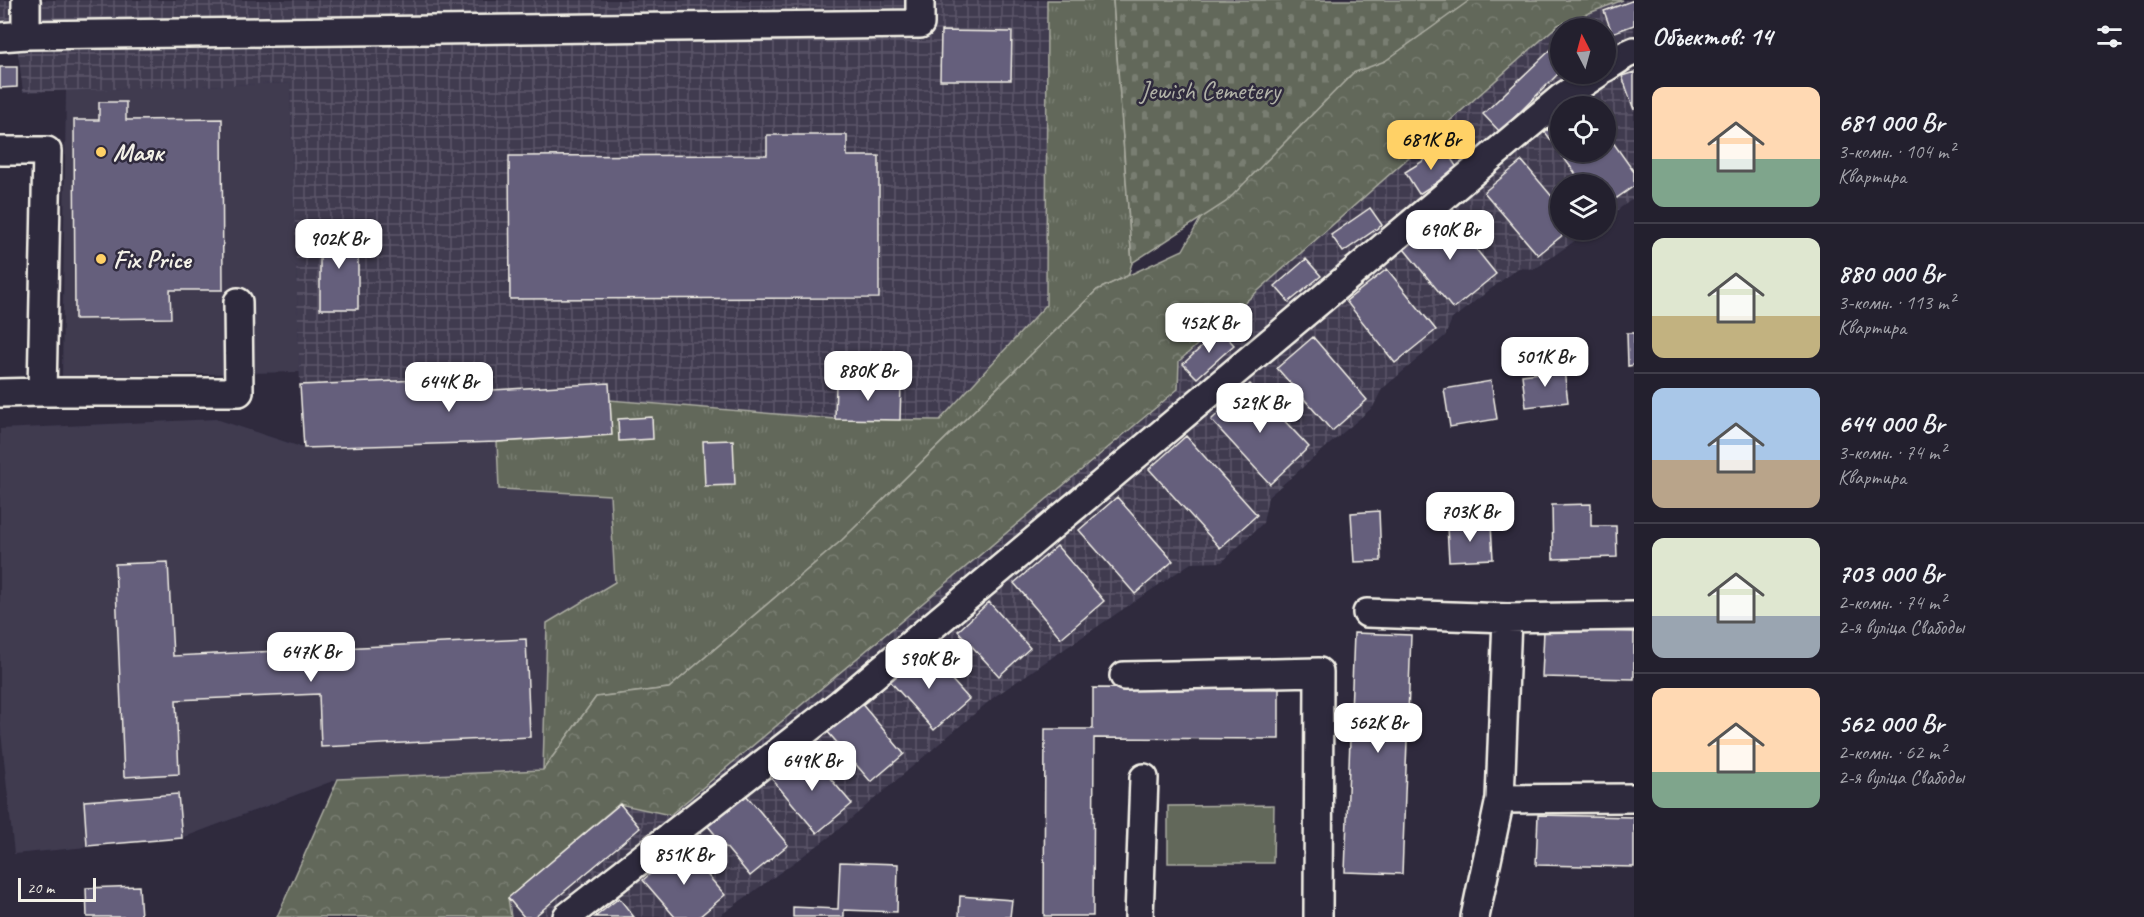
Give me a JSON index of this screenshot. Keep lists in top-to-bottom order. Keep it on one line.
{"parks":["Jewish Cemetery"],"places":["Маяк","Fix Price"],"scale_bar":"20 m","north":"top","page":{"heading":"Объектов: 14","list":[{"name":"681 000 Br","note":"3-комн. · 104 m² · Квартира"},{"name":"880 000 Br","note":"3-комн. · 113 m² · Квартира"},{"name":"644 000 Br","note":"3-комн. · 74 m² · Квартира"},{"name":"703 000 Br","note":"2-комн. · 74 m² · 2-я вуліца Свабоды"},{"name":"562 000 Br","note":"2-комн. · 62 m² · 2-я вуліца Свабоды"}],"price":["681K Br","690K Br","902K Br","452K Br","501K Br","880K Br","644K Br","529K Br","703K Br","647K Br","590K Br","562K Br","649K Br","851K Br"],"scale":"20 m"}}
